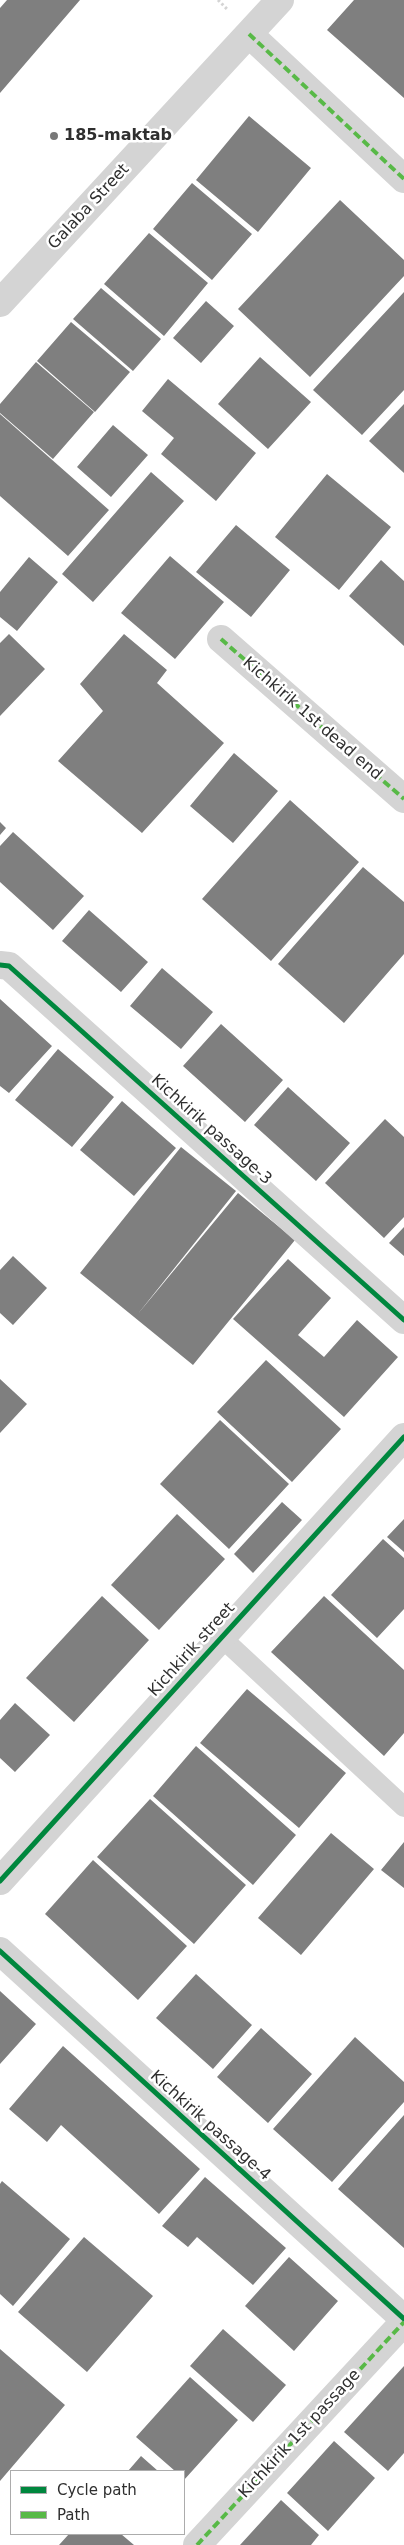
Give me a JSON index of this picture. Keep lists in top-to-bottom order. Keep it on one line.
{"streets":{"street":["Galaba Street","Kichkirik 1st dead end","Kichkirik passage-3","Kichkirik street","Kichkirik passage-4","Kichkirik 1st passage"]},"crossings":[["Kichkirik passage-4","Kichkirik 1st passage"]],"places":["185-maktab"],"legend":["Cycle path","Path"]}
